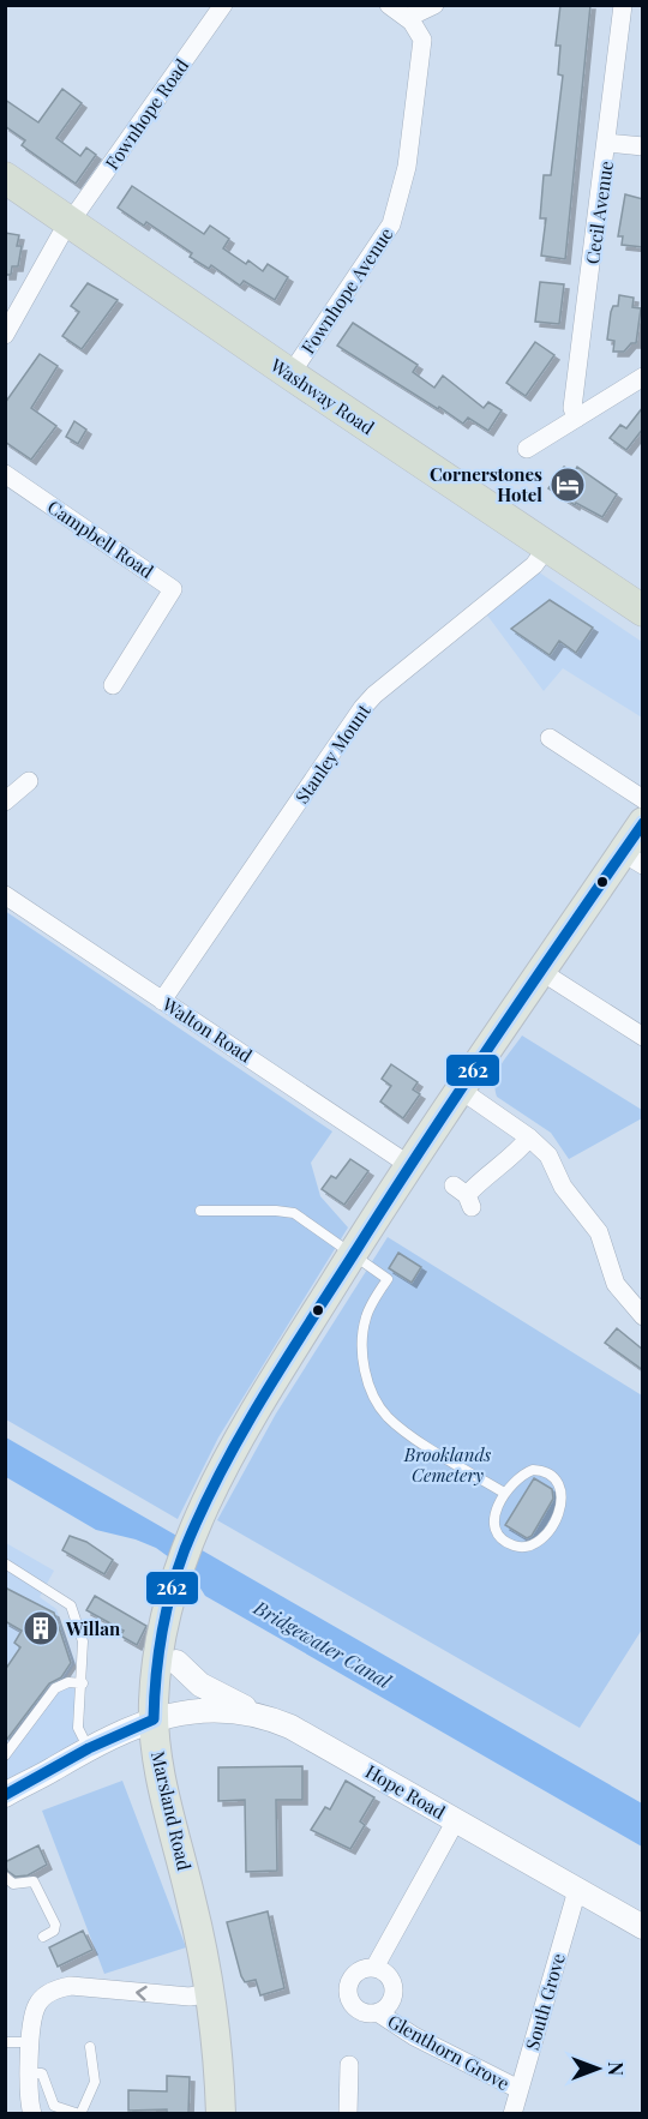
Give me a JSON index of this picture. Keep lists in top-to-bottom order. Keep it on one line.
{"streets":{"highway":["Washway Road"],"main road":["Marsland Road"],"street":["Fownhope Road","Cecil Avenue","Fownhope Avenue","Campbell Road","Stanley Mount","Walton Road","Hope Road","South Grove","Glenthorn Grove"]},"crossings":[["Fownhope Road","Washway Road"],["Fownhope Avenue","Washway Road"],["Washway Road","Stanley Mount"],["Stanley Mount","Walton Road"],["Walton Road","Marsland Road"],["Hope Road","Marsland Road"],["Hope Road","South Grove"],["Hope Road","Glenthorn Grove"],["South Grove","Glenthorn Grove"]],"water":["Bridgewater Canal"],"parks":["Brooklands Cemetery"],"places":{"hotel":["Cornerstones Hotel"],"building":["Willan"]},"lines":["transit line 262"],"north":"right"}
